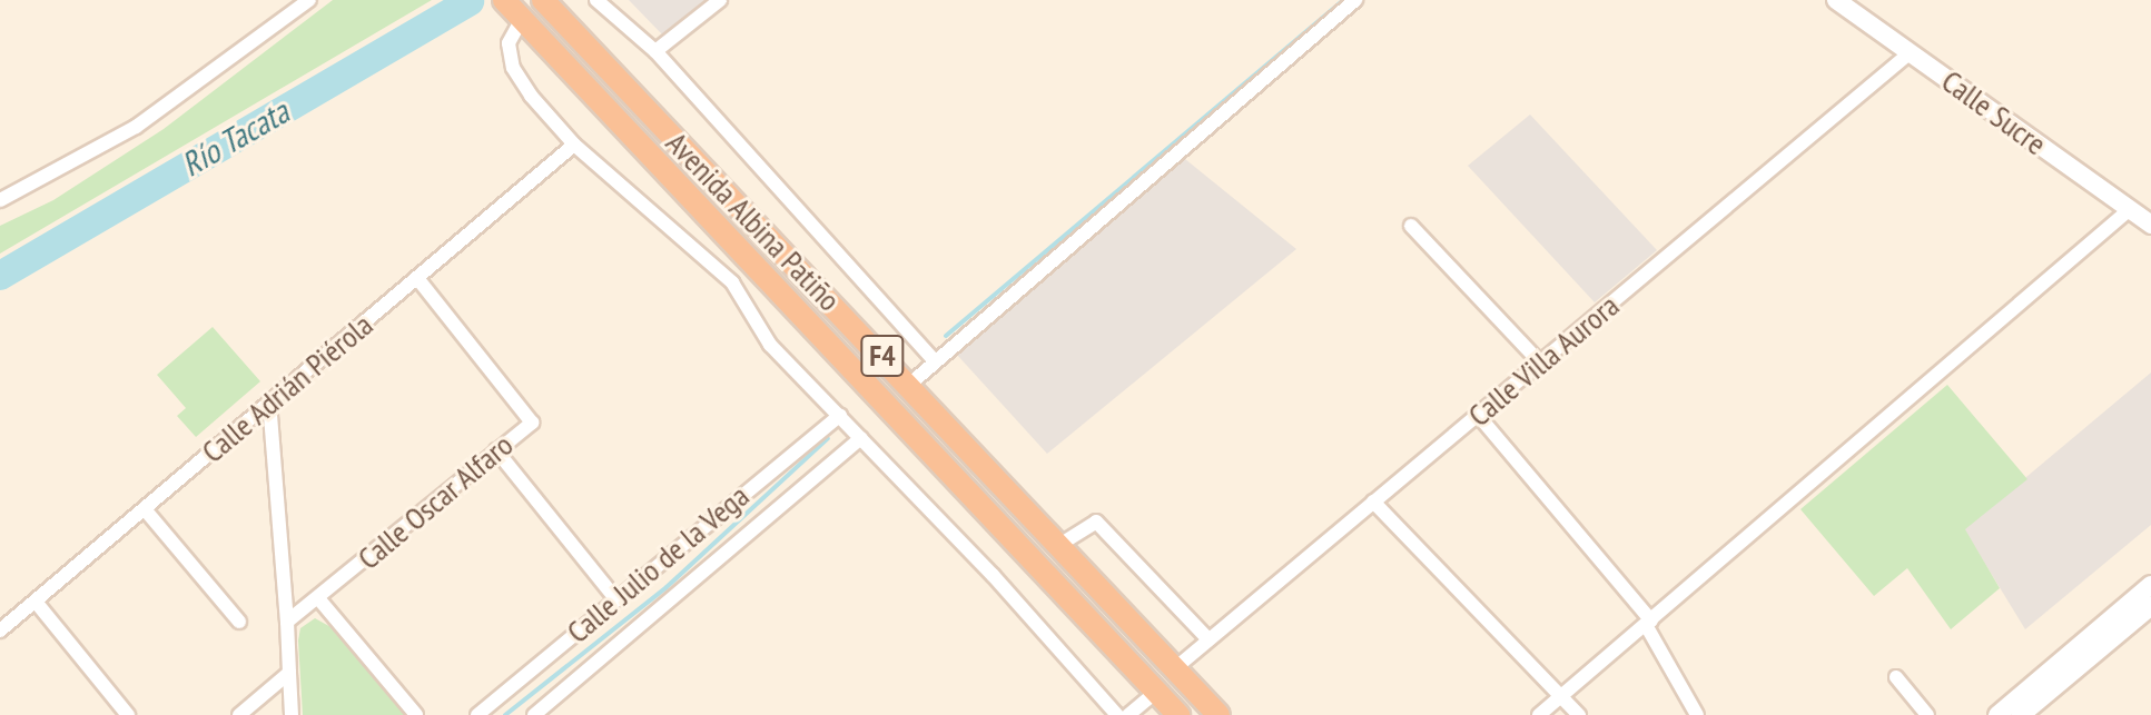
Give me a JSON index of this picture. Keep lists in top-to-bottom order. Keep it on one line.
{"streets":{"highway":["Avenida Albina Patiño","F4"],"main road":["Calle Sucre"],"street":["Calle Villa Aurora","Calle Adrián Piérola","Calle Oscar Alfaro","Calle Julio de la Vega"]},"crossings":[["Calle Sucre","Calle Villa Aurora"],["Avenida Albina Patiño","Calle Villa Aurora"],["Calle Adrián Piérola","Calle Oscar Alfaro"]],"water":["Río Tacata"]}
